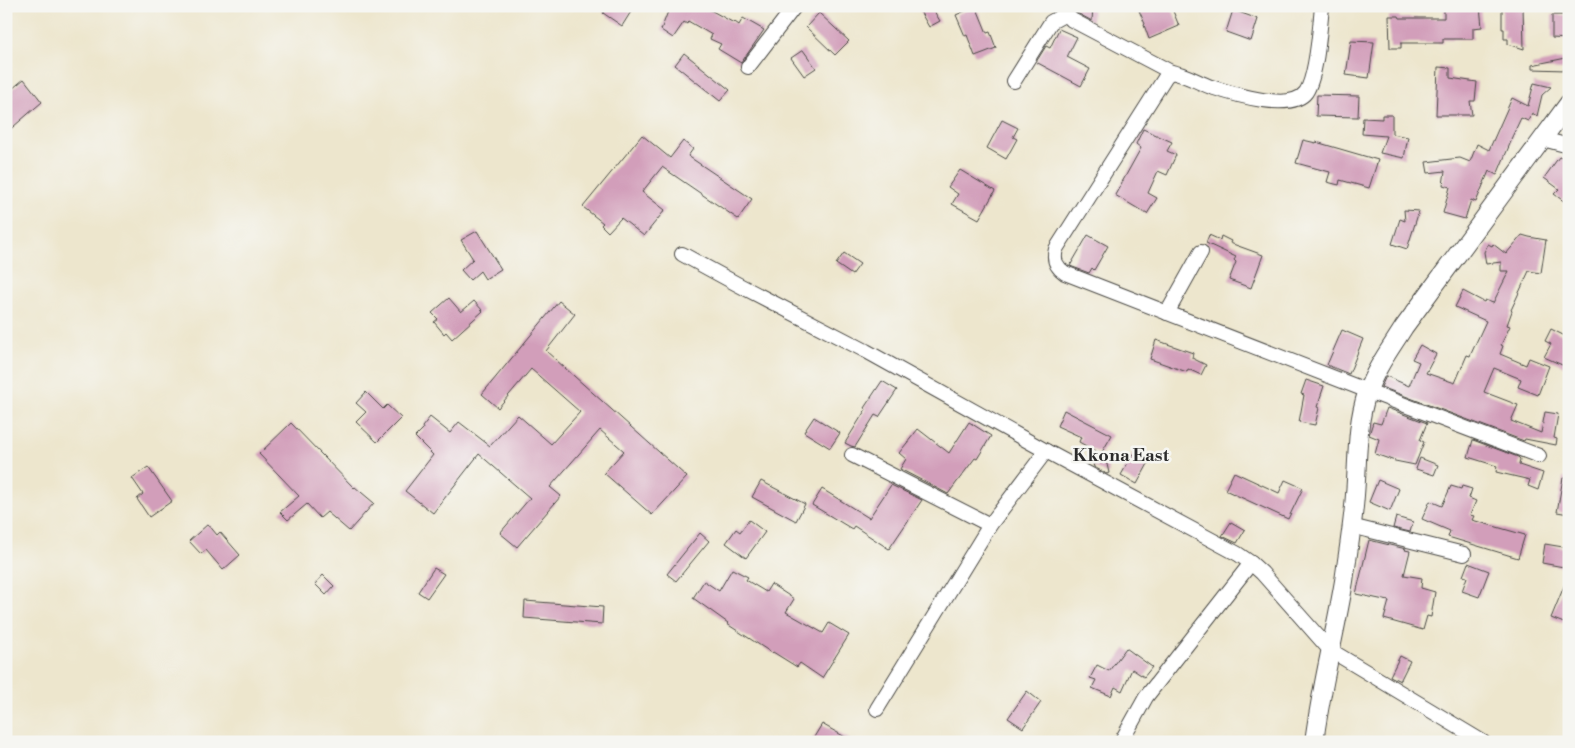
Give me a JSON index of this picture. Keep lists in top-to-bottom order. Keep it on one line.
{"districts":["Kkona East"]}
